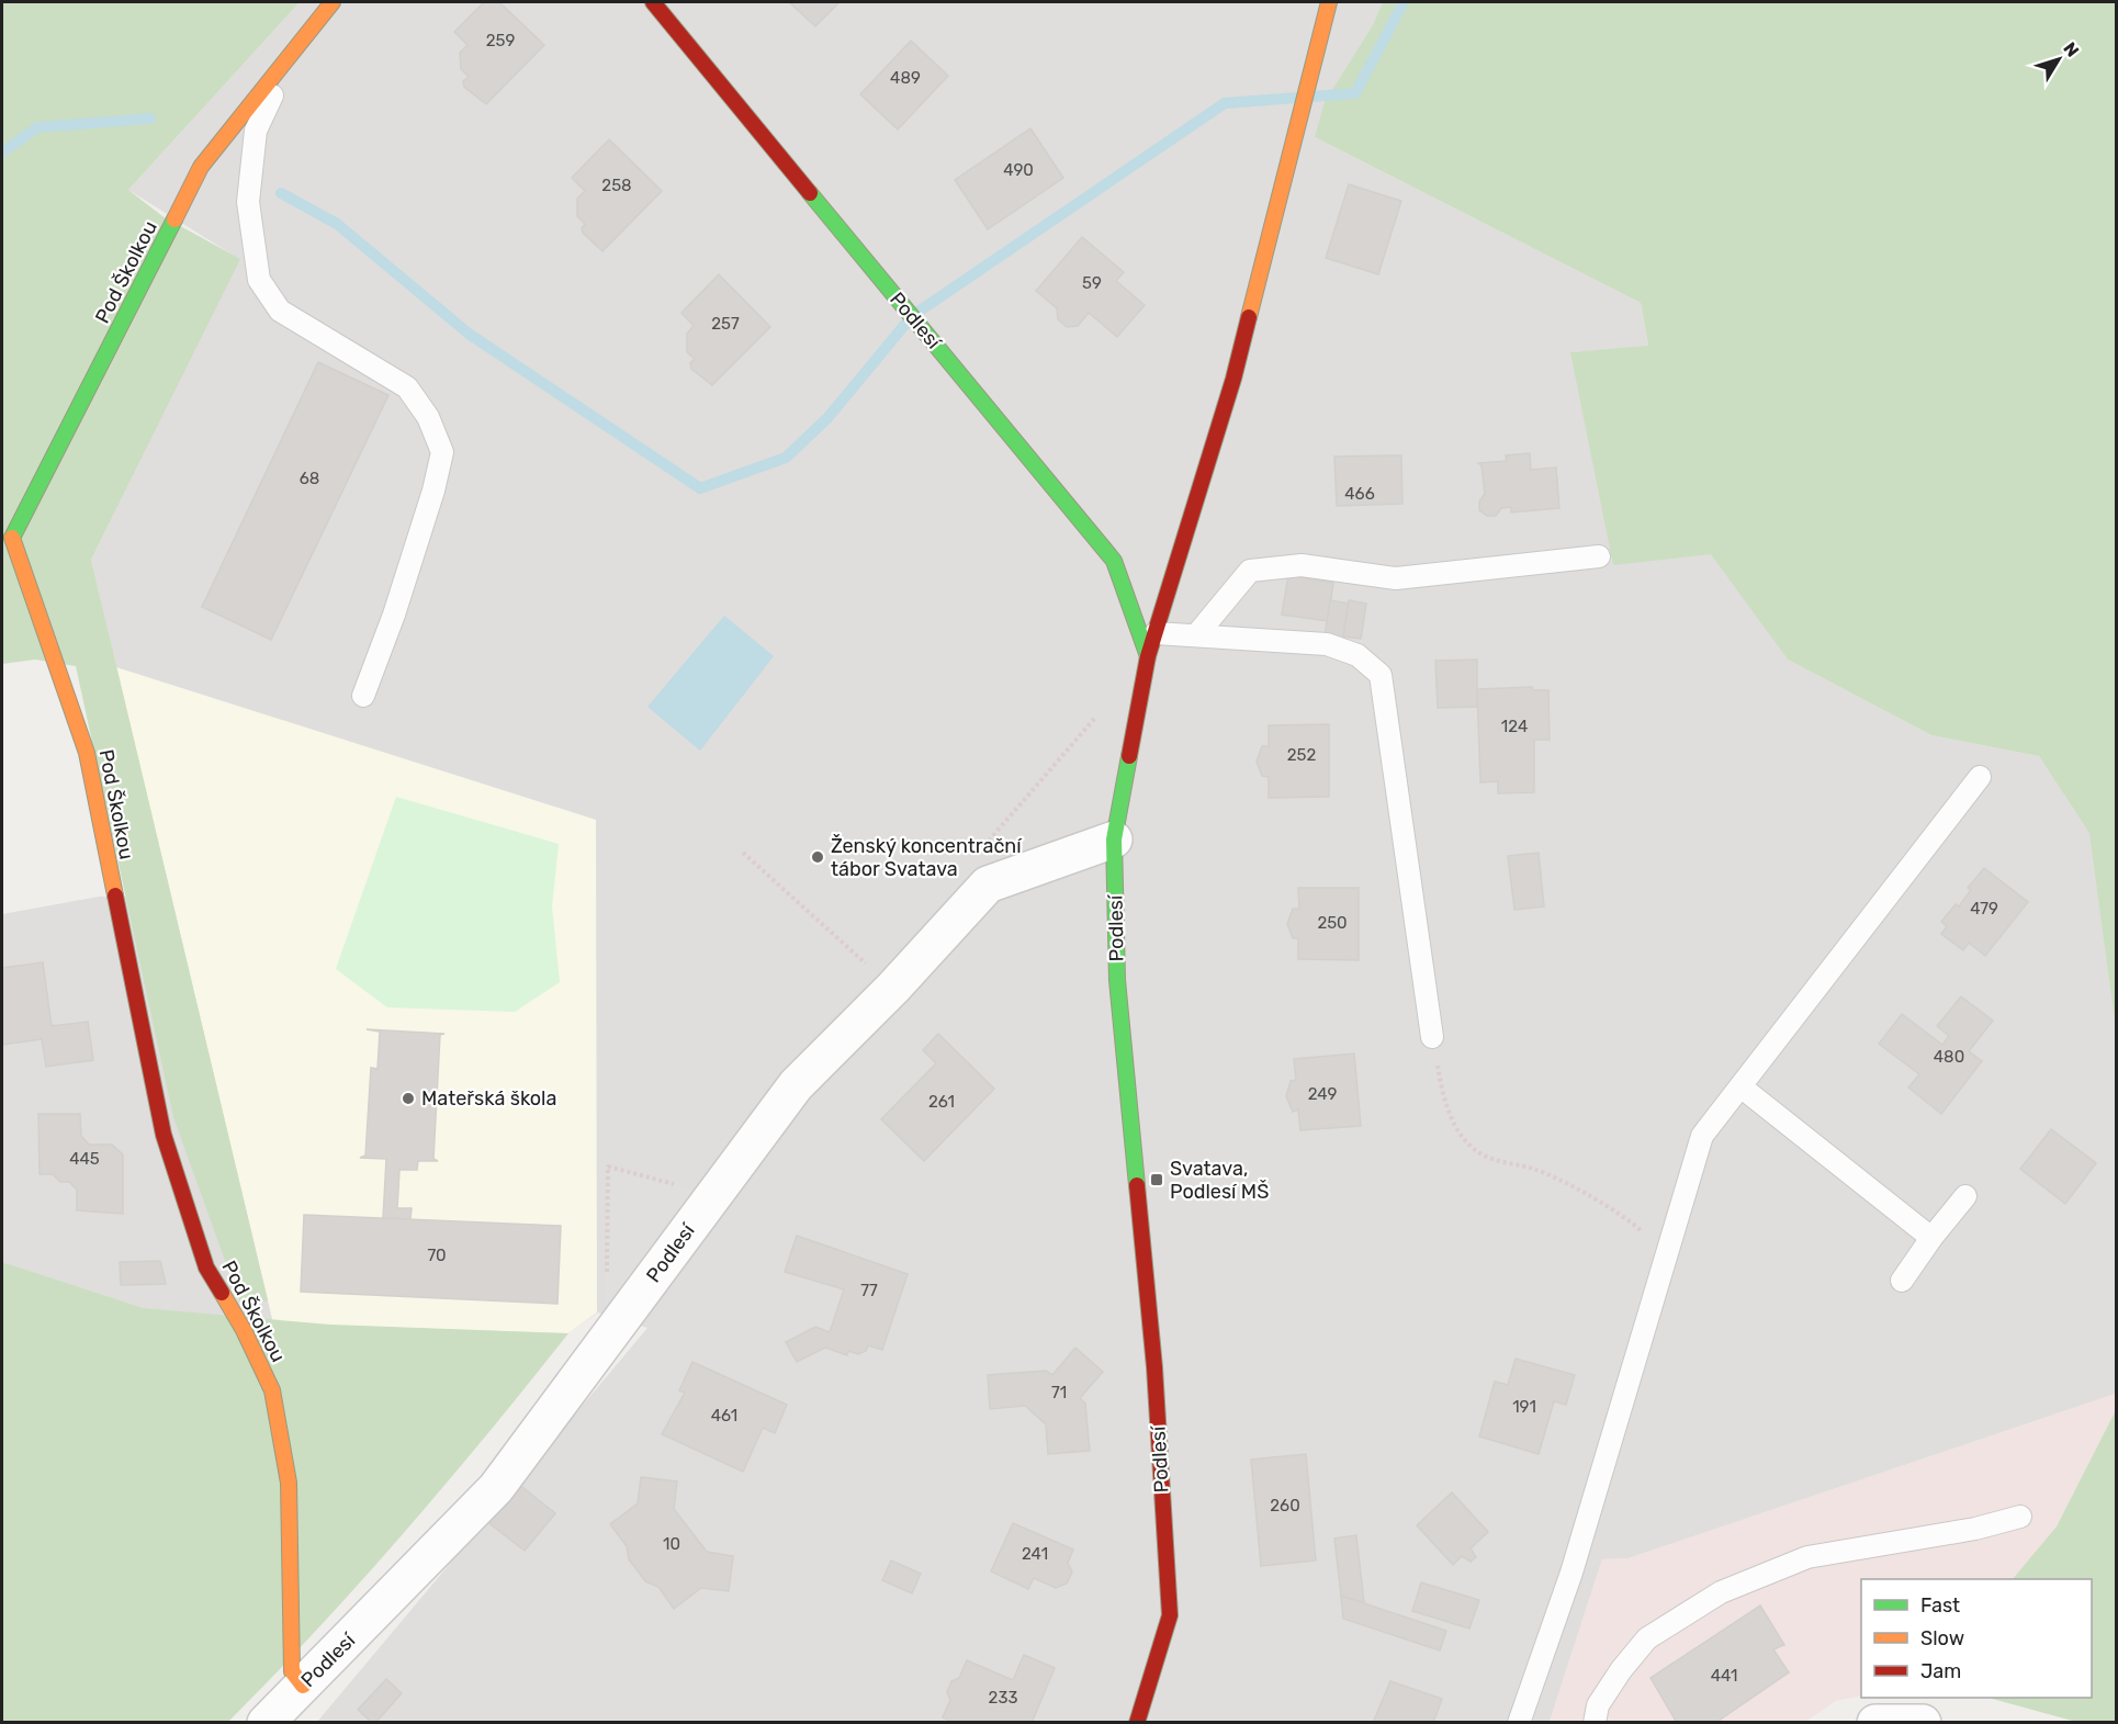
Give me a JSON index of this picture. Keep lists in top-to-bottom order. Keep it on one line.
{"streets":{"street":["Pod Školkou","Podlesí"]},"crossings":[["Pod Školkou","Podlesí"]],"places":{"other":["Ženský koncentrační tábor Svatava","Mateřská škola"],"transit":["Svatava, Podlesí MŠ"]},"house_numbers":["259","489","490","258","59","257","68","466","124","252","479","250","480","249","261","445","70","77","71","191","461","260","10","241","441","233"],"legend":["Fast","Slow","Jam"],"north":"top right"}
